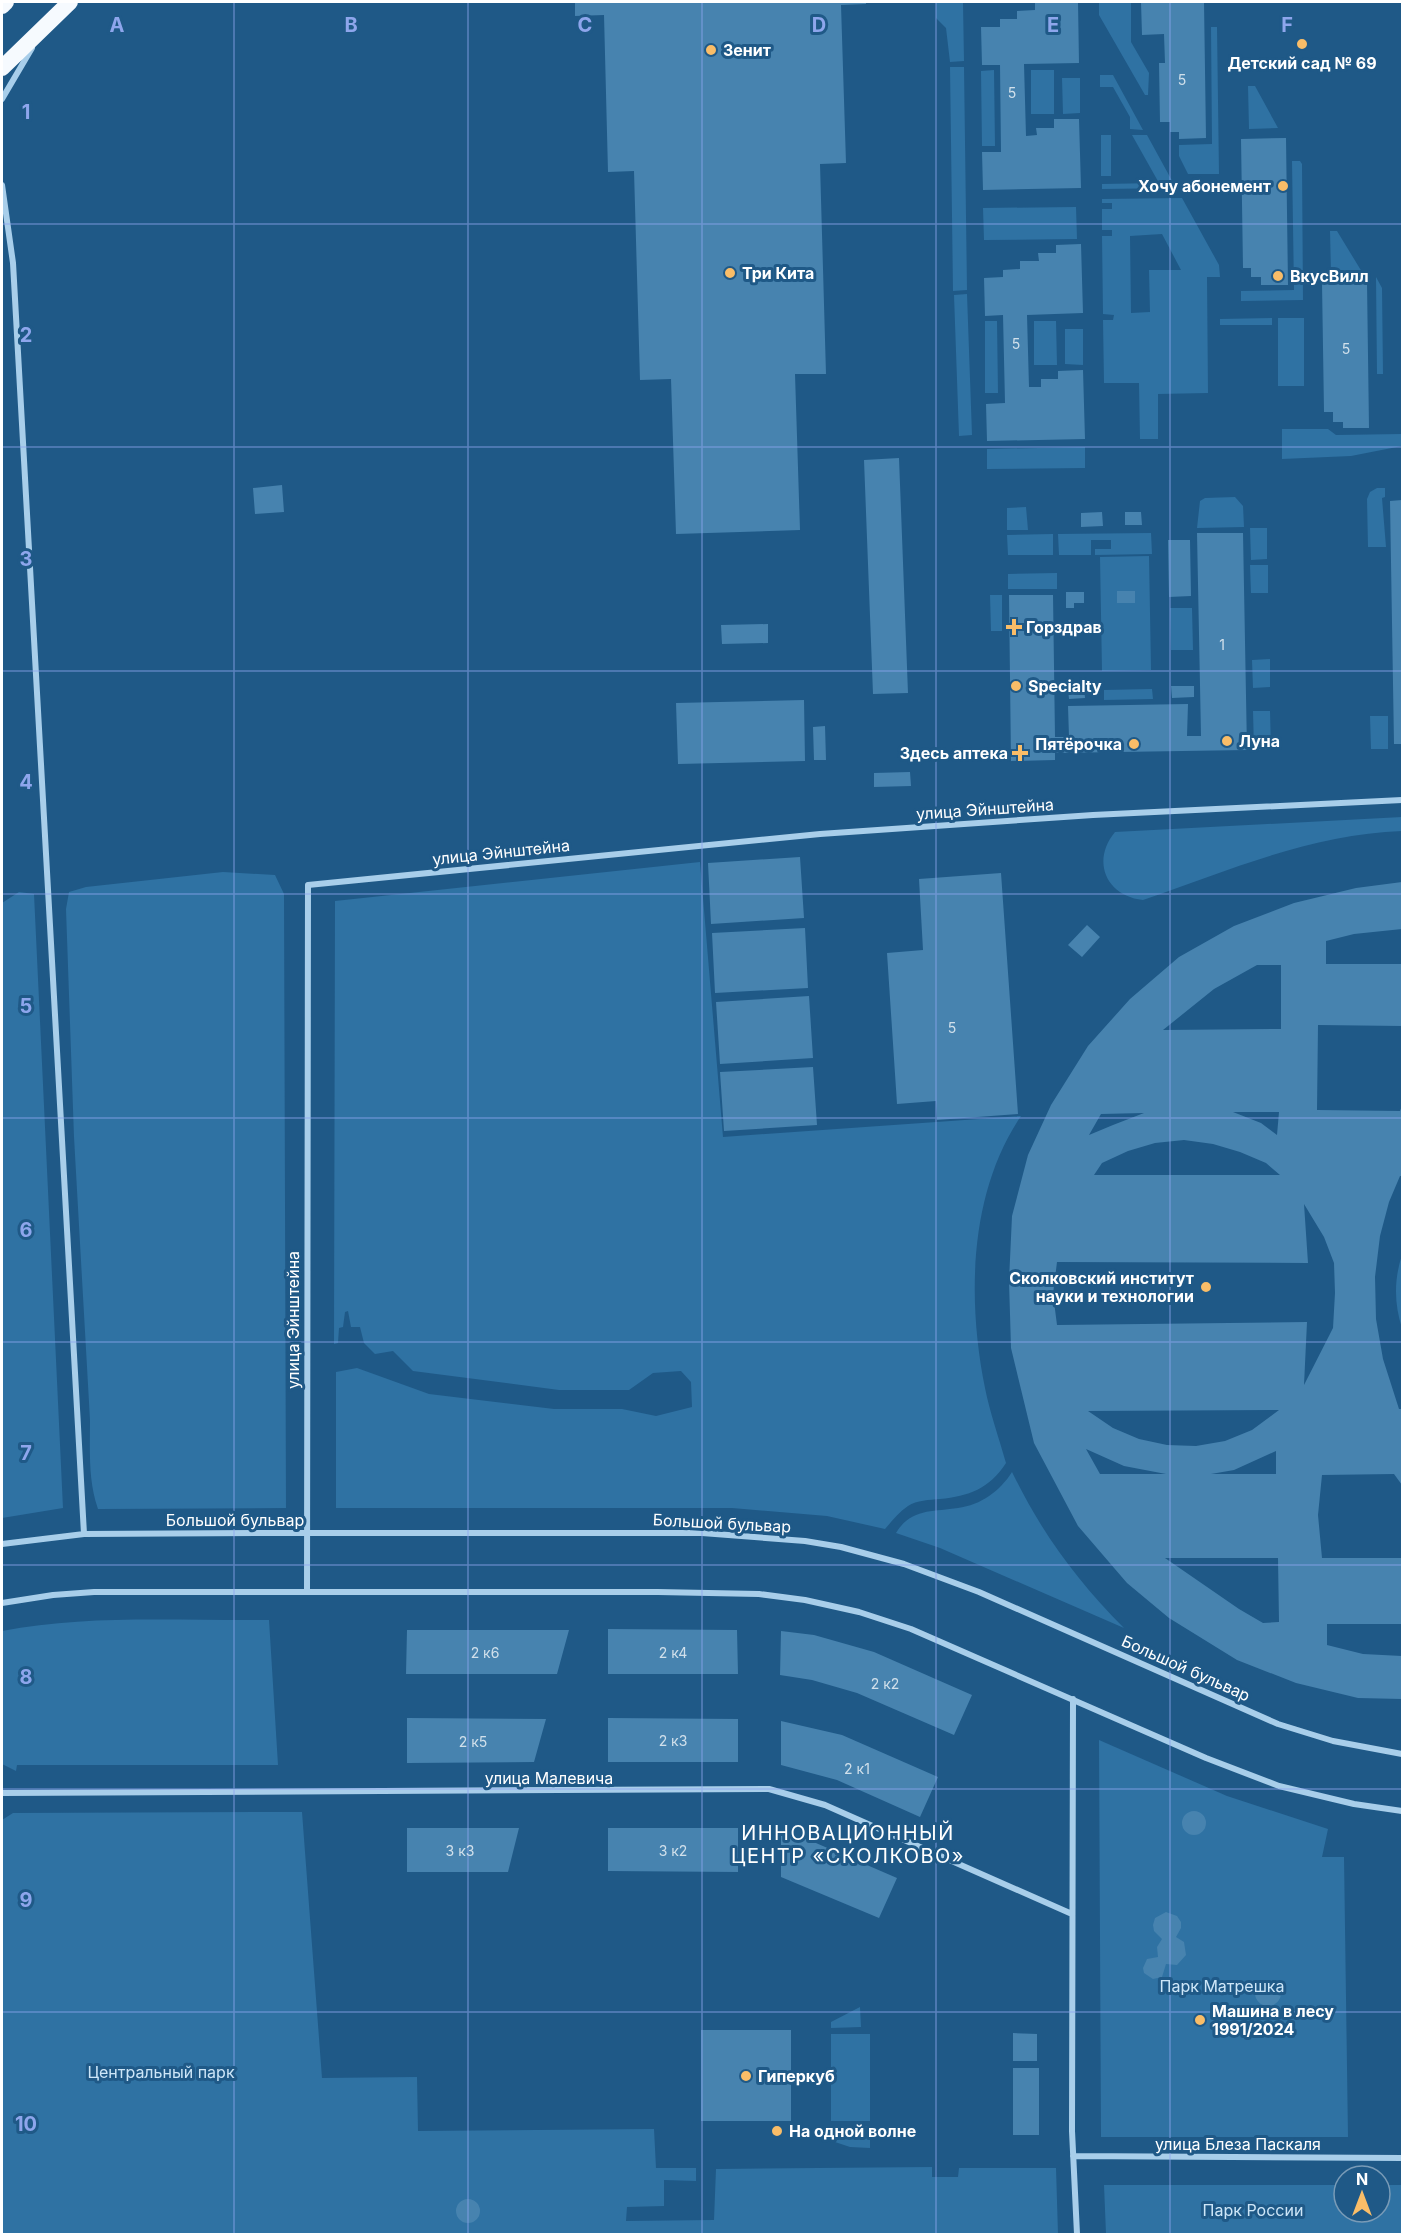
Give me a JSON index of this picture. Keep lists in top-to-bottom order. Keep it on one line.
{"streets":{"street":["улица Эйнштейна","Большой бульвар","улица Малевича","улица Блеза Паскаля"]},"crossings":[["улица Эйнштейна","Большой бульвар"]],"districts":["ИННОВАЦИОННЫЙ ЦЕНТР «СКОЛКОВО»"],"parks":["Парк Матрешка","Центральный парк","Парк России"],"places":{"other":["Детский сад № 69","Зенит","Хочу абонемент","Три Кита","ВкусВилл","Specialty","Луна","Пятёрочка","Сколковский институт науки и технологии","Машина в лесу 1991/2024","Гиперкуб","На одной волне"],"health":["Горздрав","Здесь аптека"]},"house_numbers":["5","5","5","5","1","5","2 к6","2 к4","2 к2","2 к3","2 к5","2 к1","3 к3","3 к2"],"north":"top","grid":{"columns":["A","B","C","D","E","F"],"rows":["1","2","3","4","5","6","7","8","9","10"]}}
